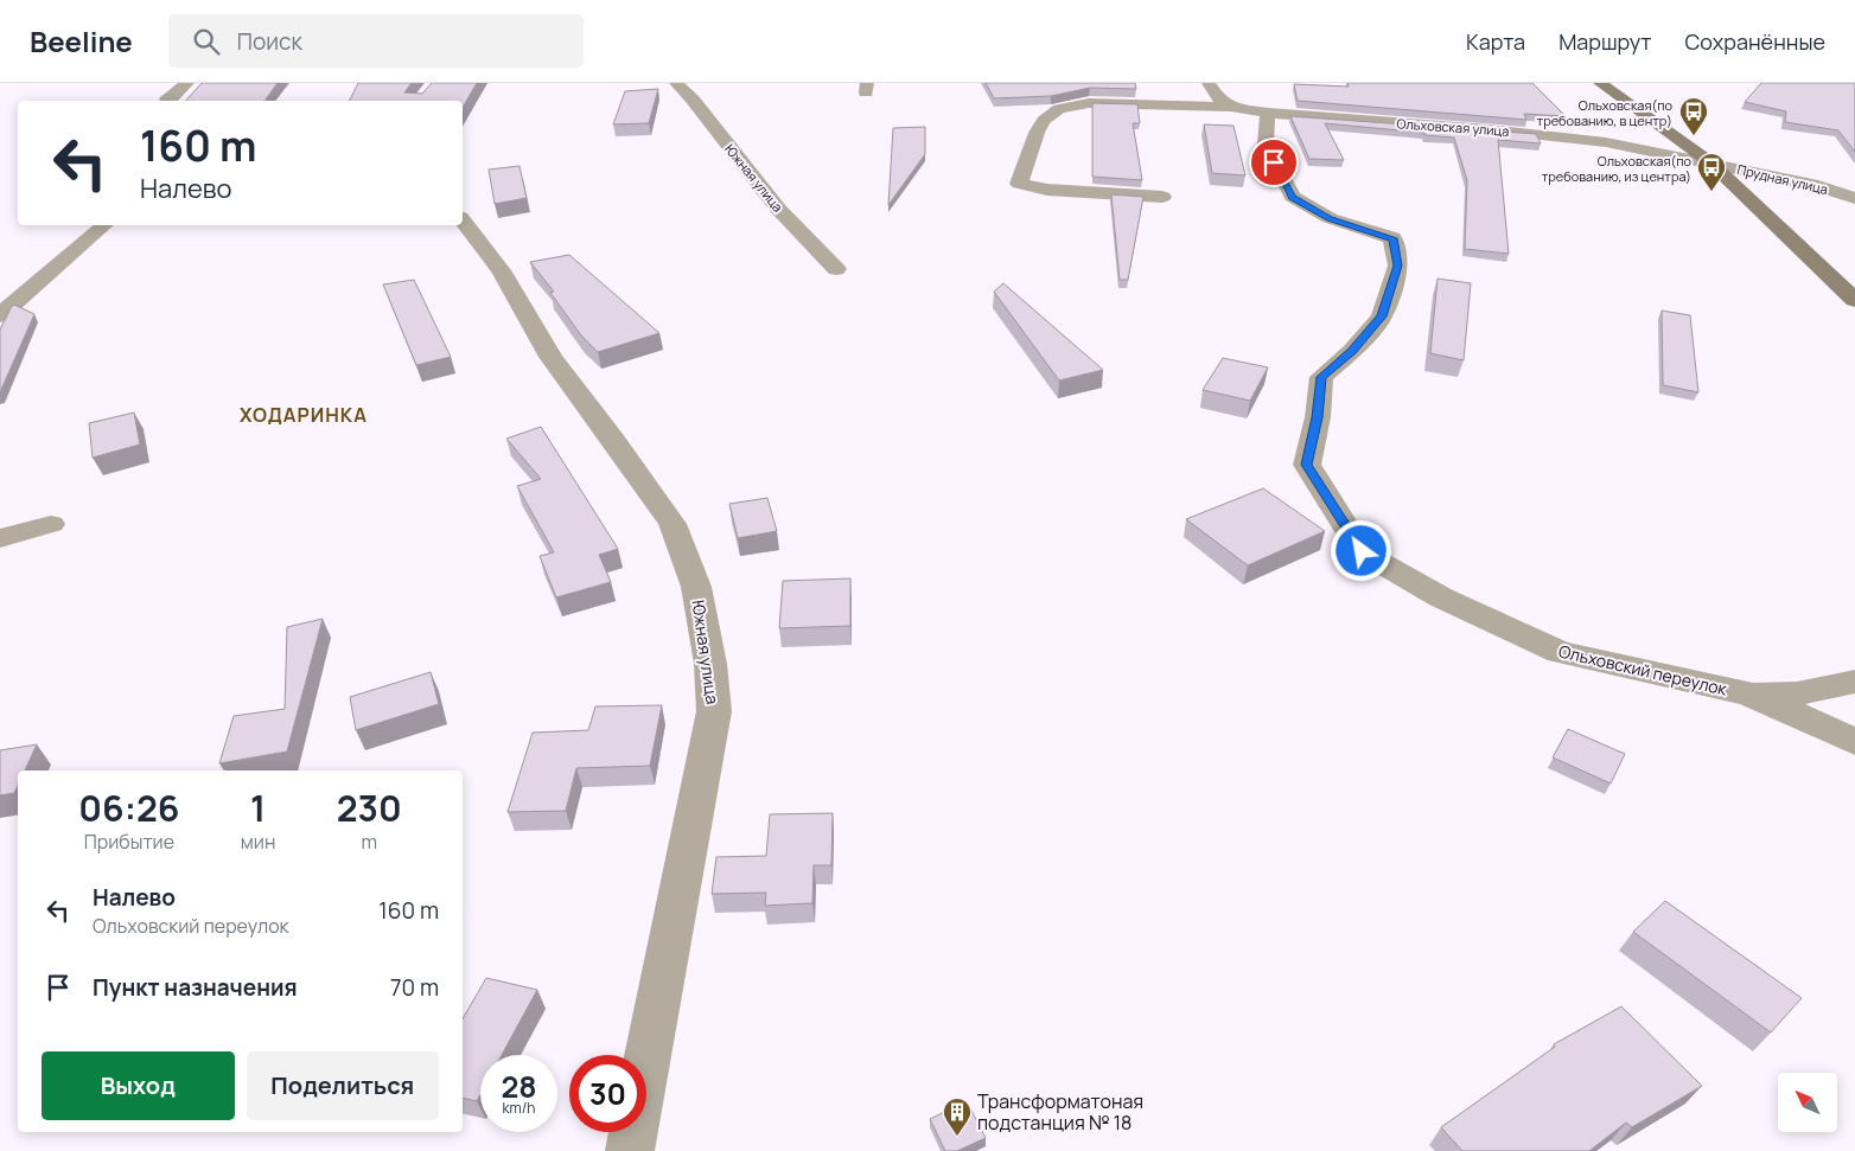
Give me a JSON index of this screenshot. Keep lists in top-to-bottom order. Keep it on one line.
{"streets":{"street":["Ольховская улица","Южная улица","Прудная улица","Ольховский переулок"]},"crossings":[["Ольховская улица","Прудная улица"],["Ольховская улица","Ольховский переулок"]],"districts":["ХОДАРИНКА"],"places":{"bus stop":["Ольховская(по требованию, в центр)","Ольховская(по требованию, из центра)"],"building":["Трансформатоная подстанция № 18"]},"north":"top left","page":{"header":"Beeline","search":"Поиск","nav":["Карта","Маршрут","Сохранённые"],"turn":["160 m","Налево"],"eta":["06:26","Прибытие","1","мин","230","m"],"list":[{"name":"Налево","note":"Ольховский переулок","value":"160 m"},{"name":"Пункт назначения","value":"70 m"}],"buttons":["Выход","Поделиться"],"speed":"28 km/h","limit":"30"}}
